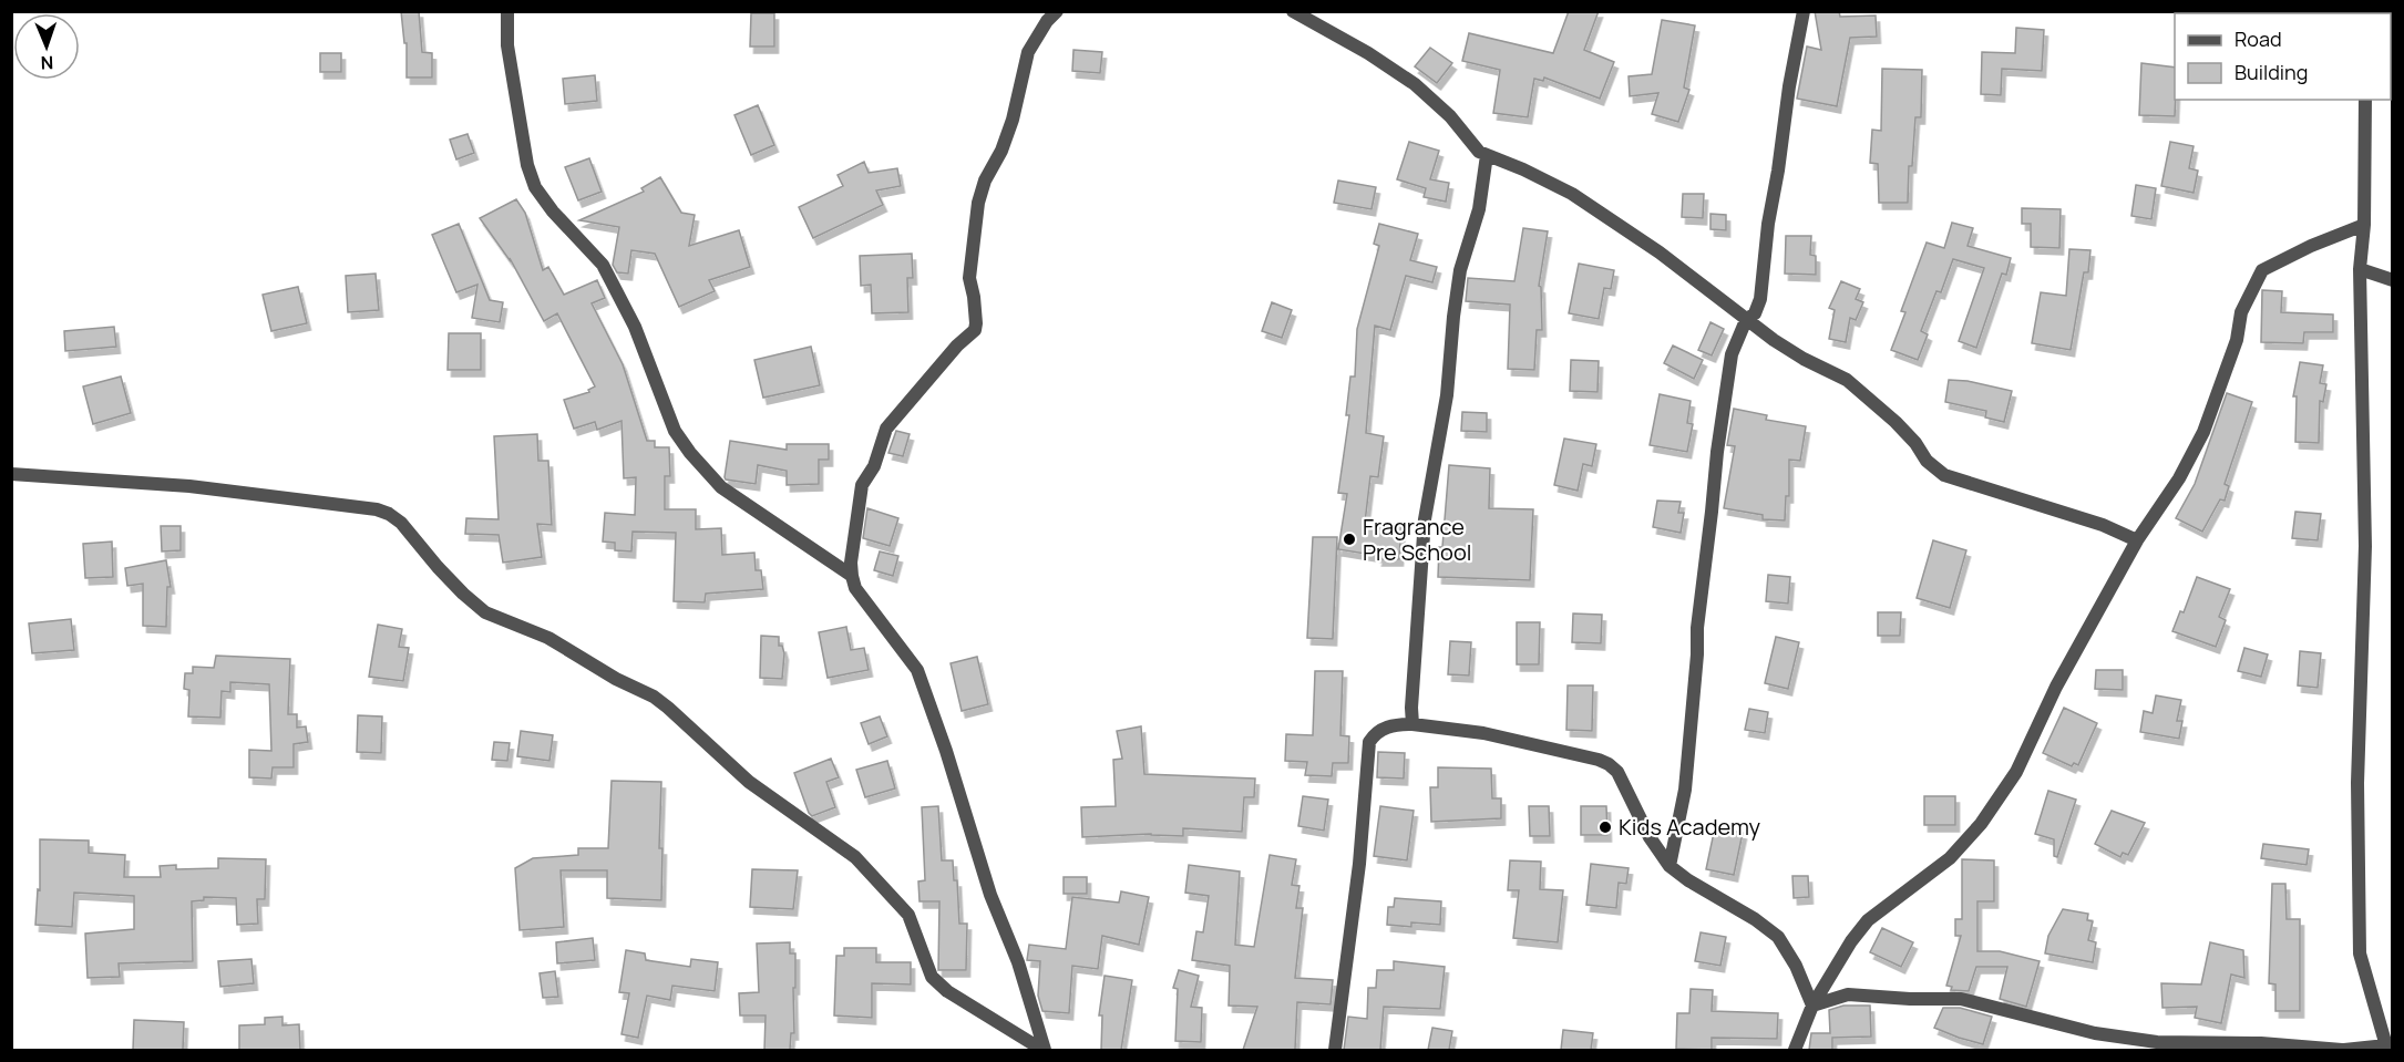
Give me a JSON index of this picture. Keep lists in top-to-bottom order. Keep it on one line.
{"places":["Fragrance Pre School","Kids Academy"],"legend":["Road","Building"],"north":"bottom"}
